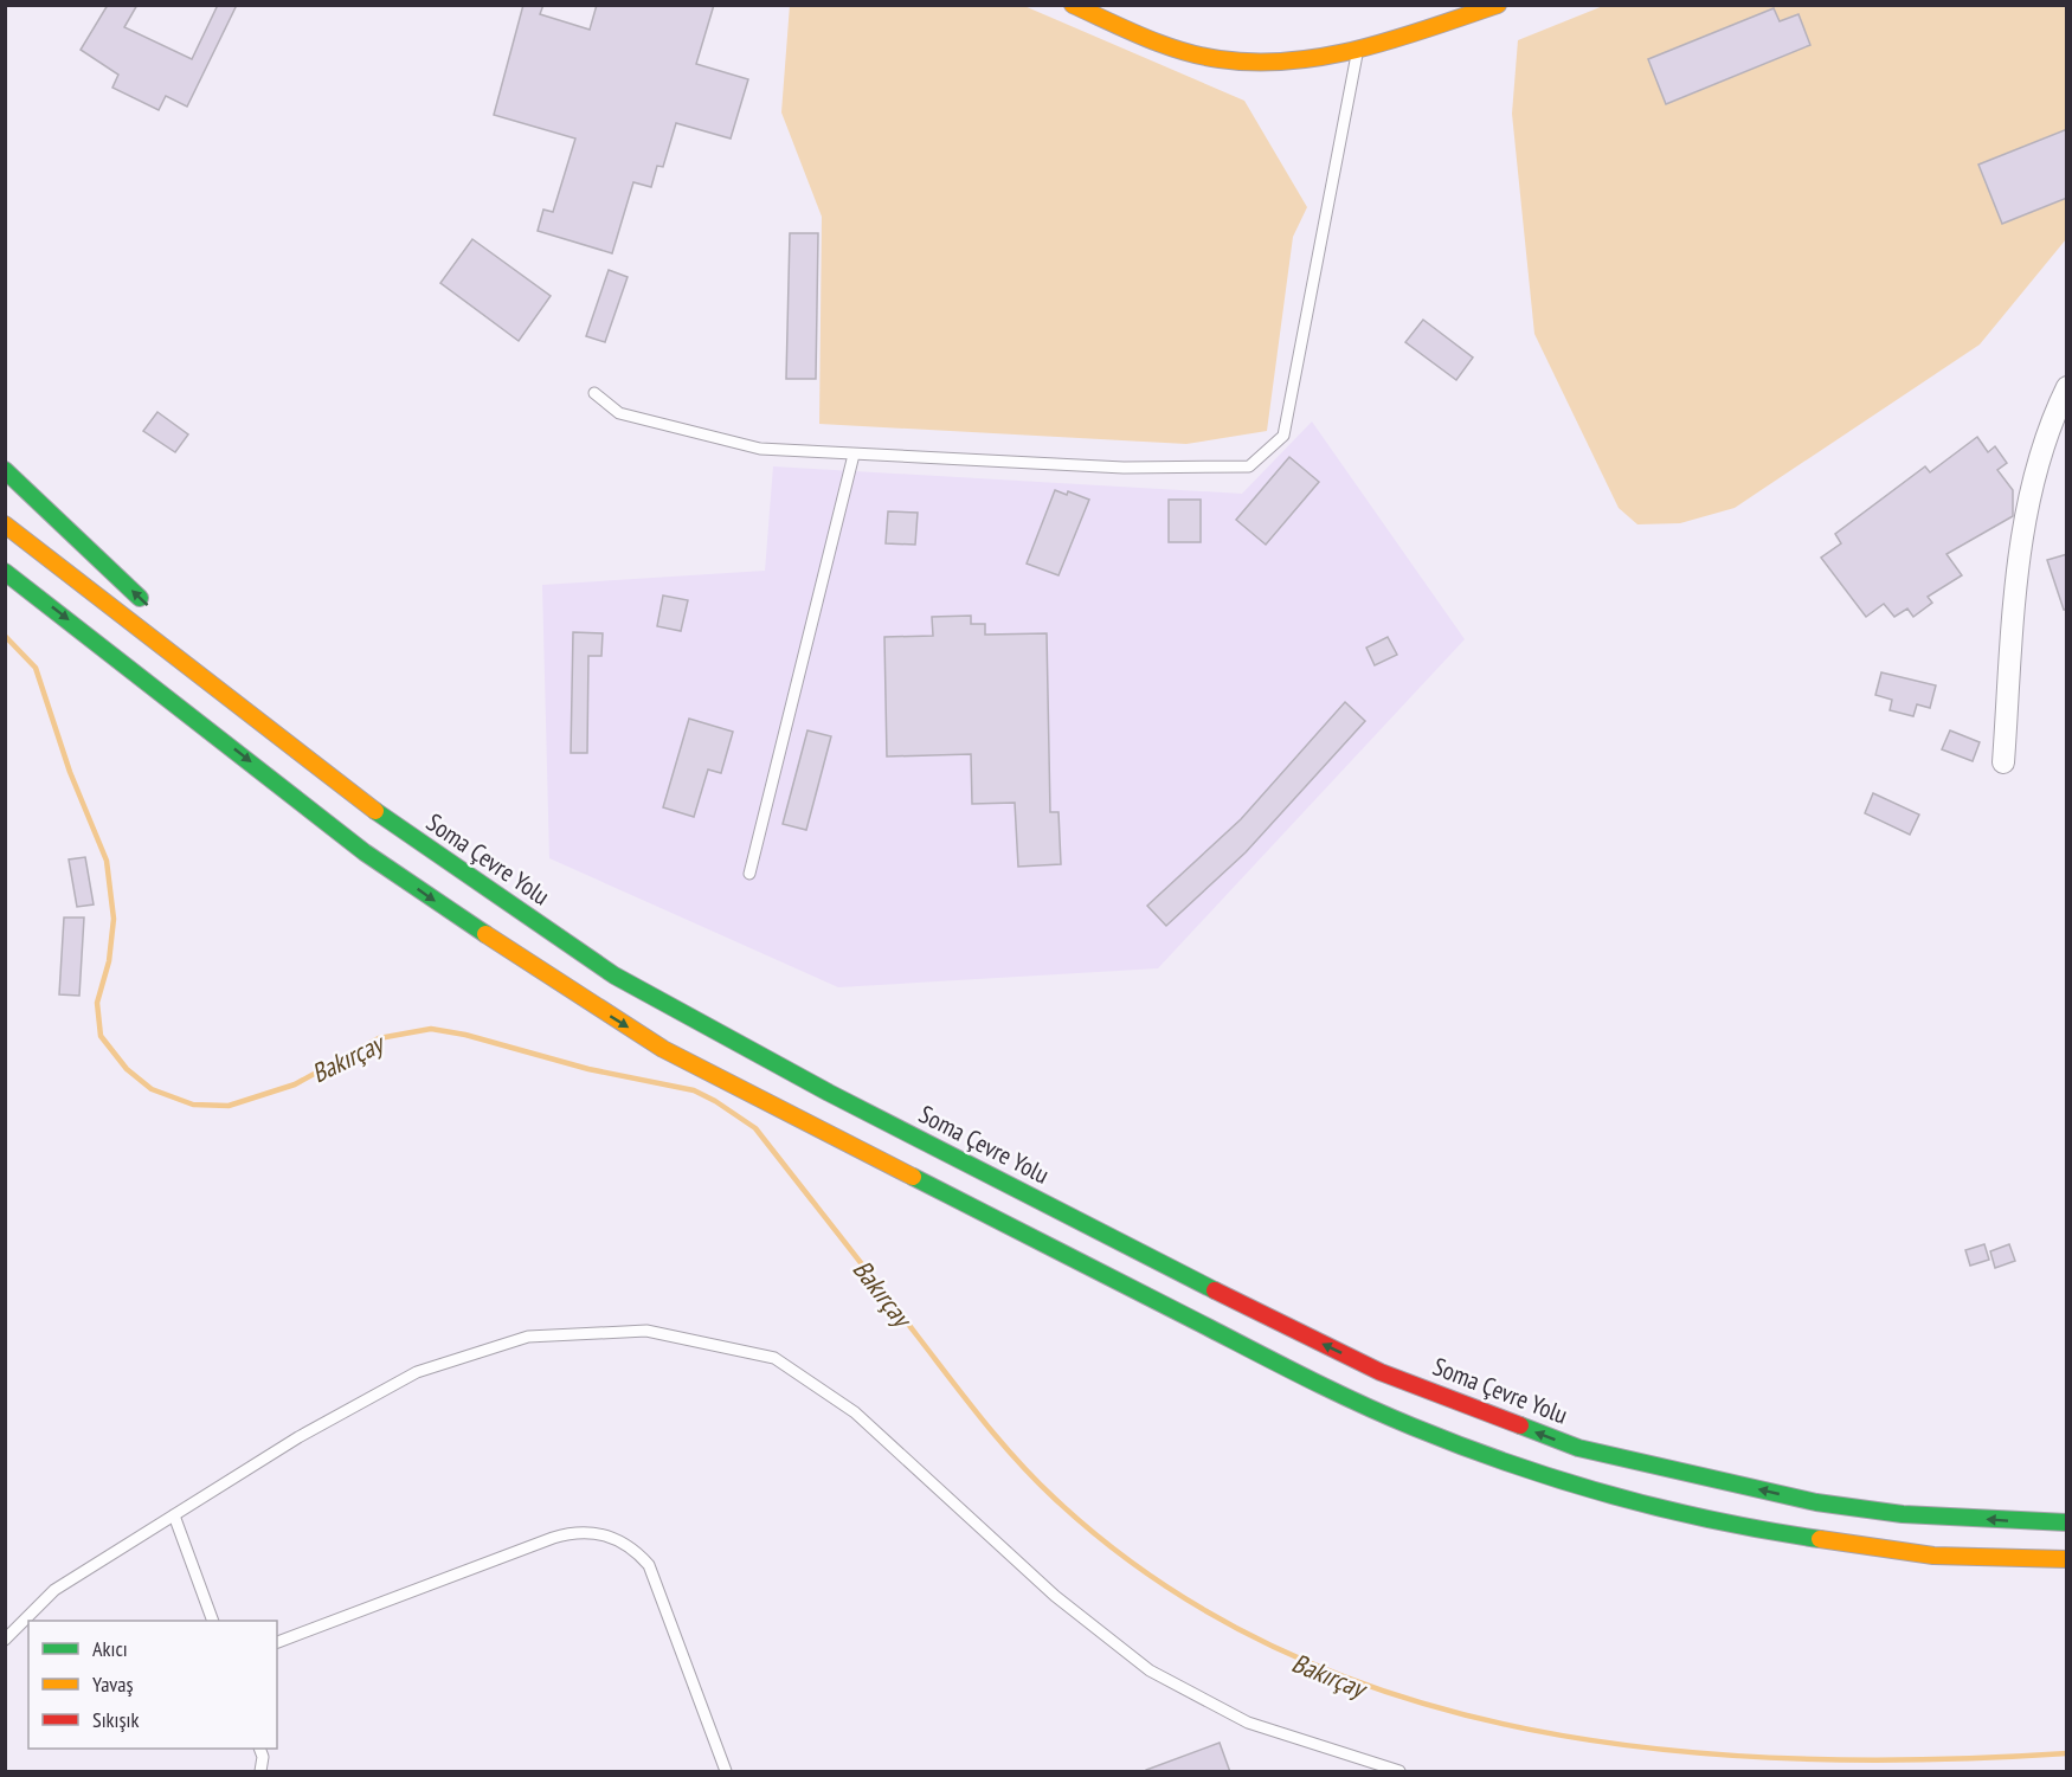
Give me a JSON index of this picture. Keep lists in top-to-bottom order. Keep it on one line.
{"streets":{"main road":["Soma Çevre Yolu"]},"water":["Bakırçay"],"legend":["Akıcı","Yavaş","Sıkışık"]}
